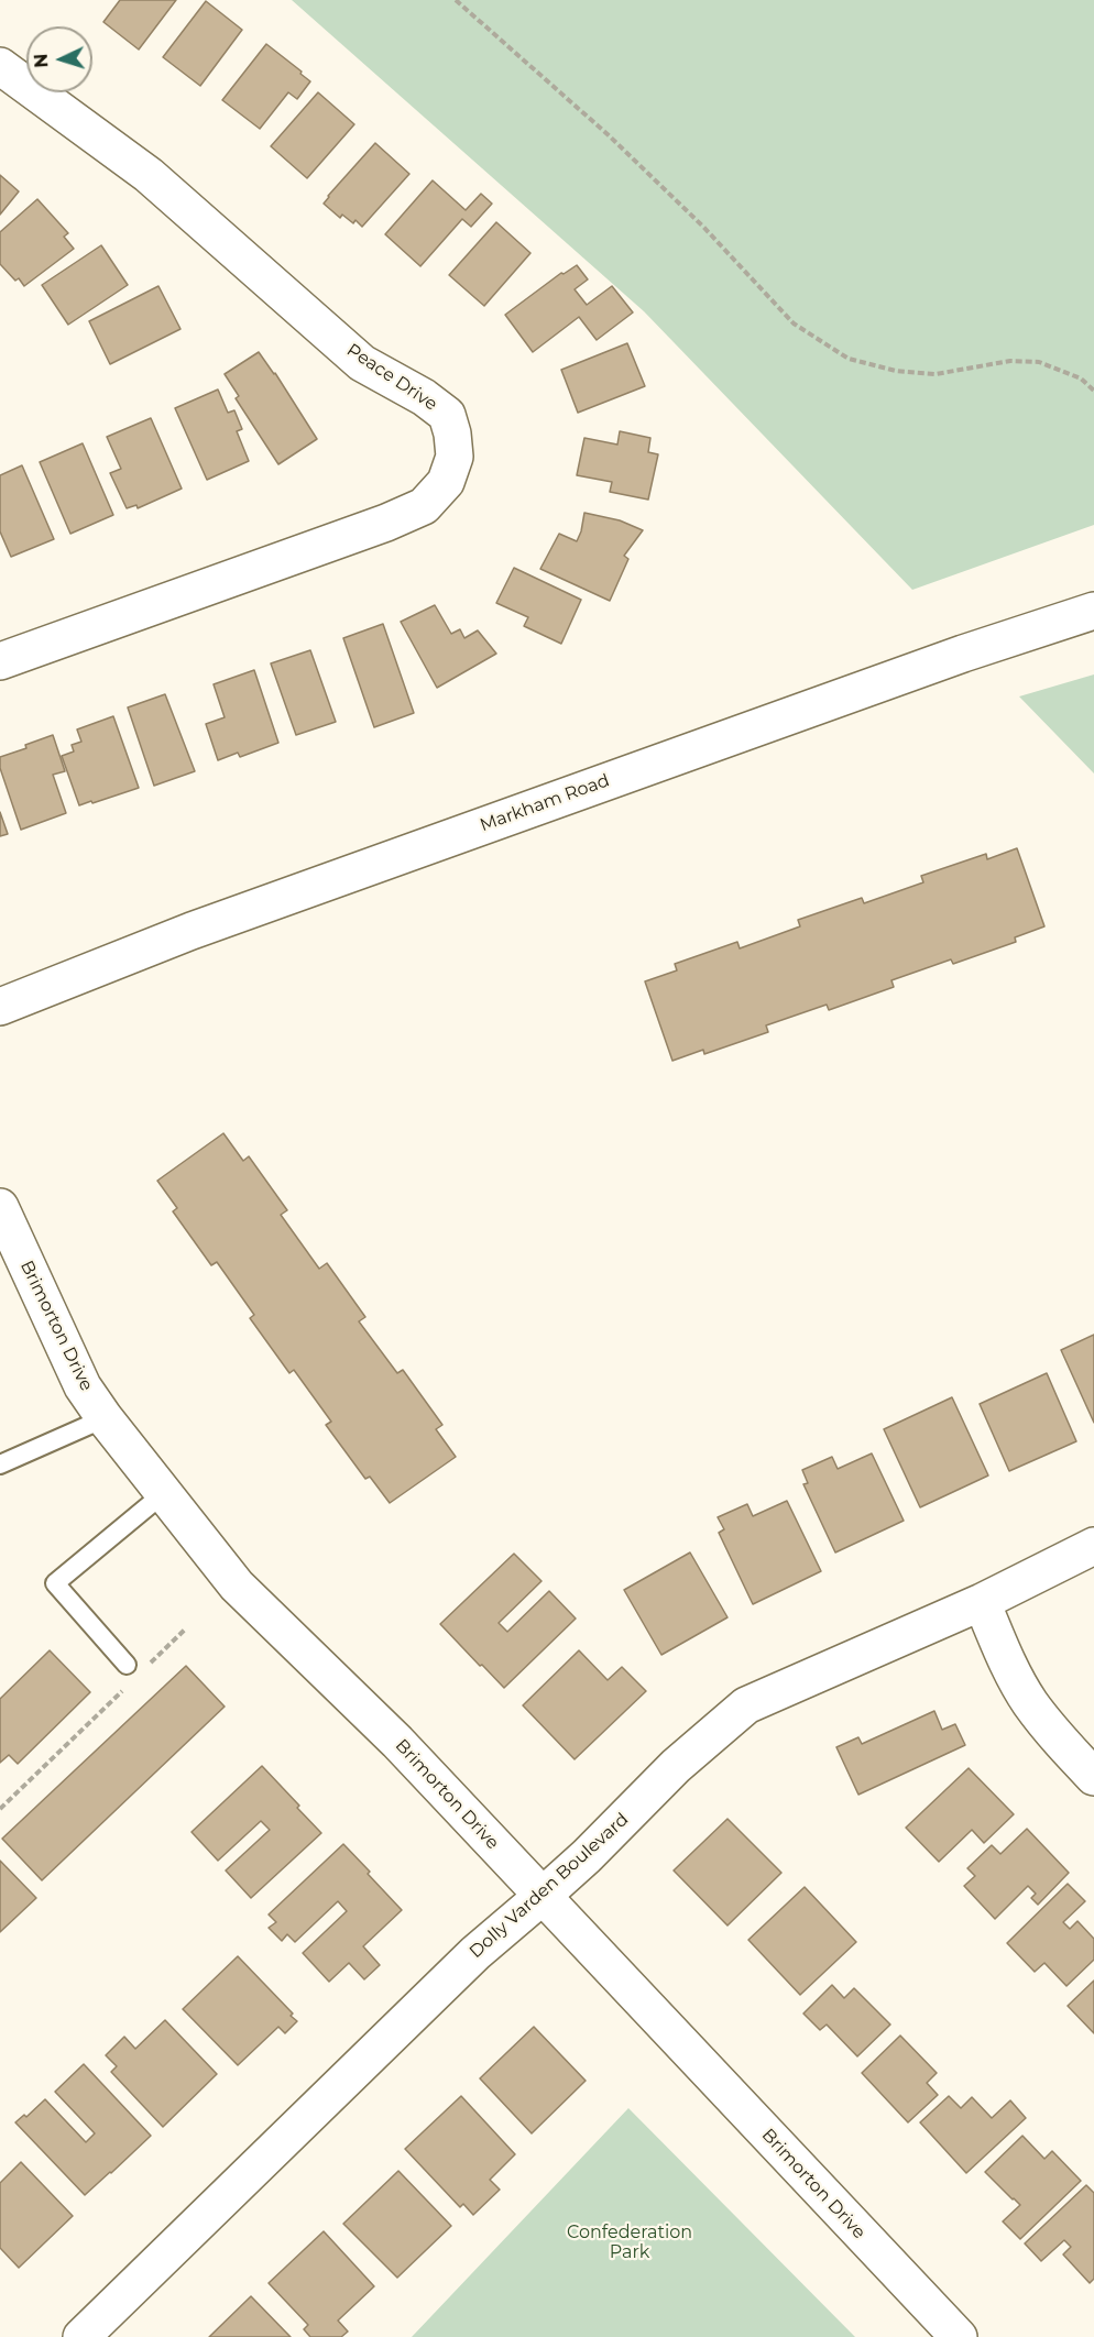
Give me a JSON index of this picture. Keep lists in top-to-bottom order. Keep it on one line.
{"streets":{"street":["Peace Drive","Markham Road","Brimorton Drive","Dolly Varden Boulevard"]},"crossings":[["Brimorton Drive","Dolly Varden Boulevard"]],"parks":["Confederation Park"],"north":"left"}
